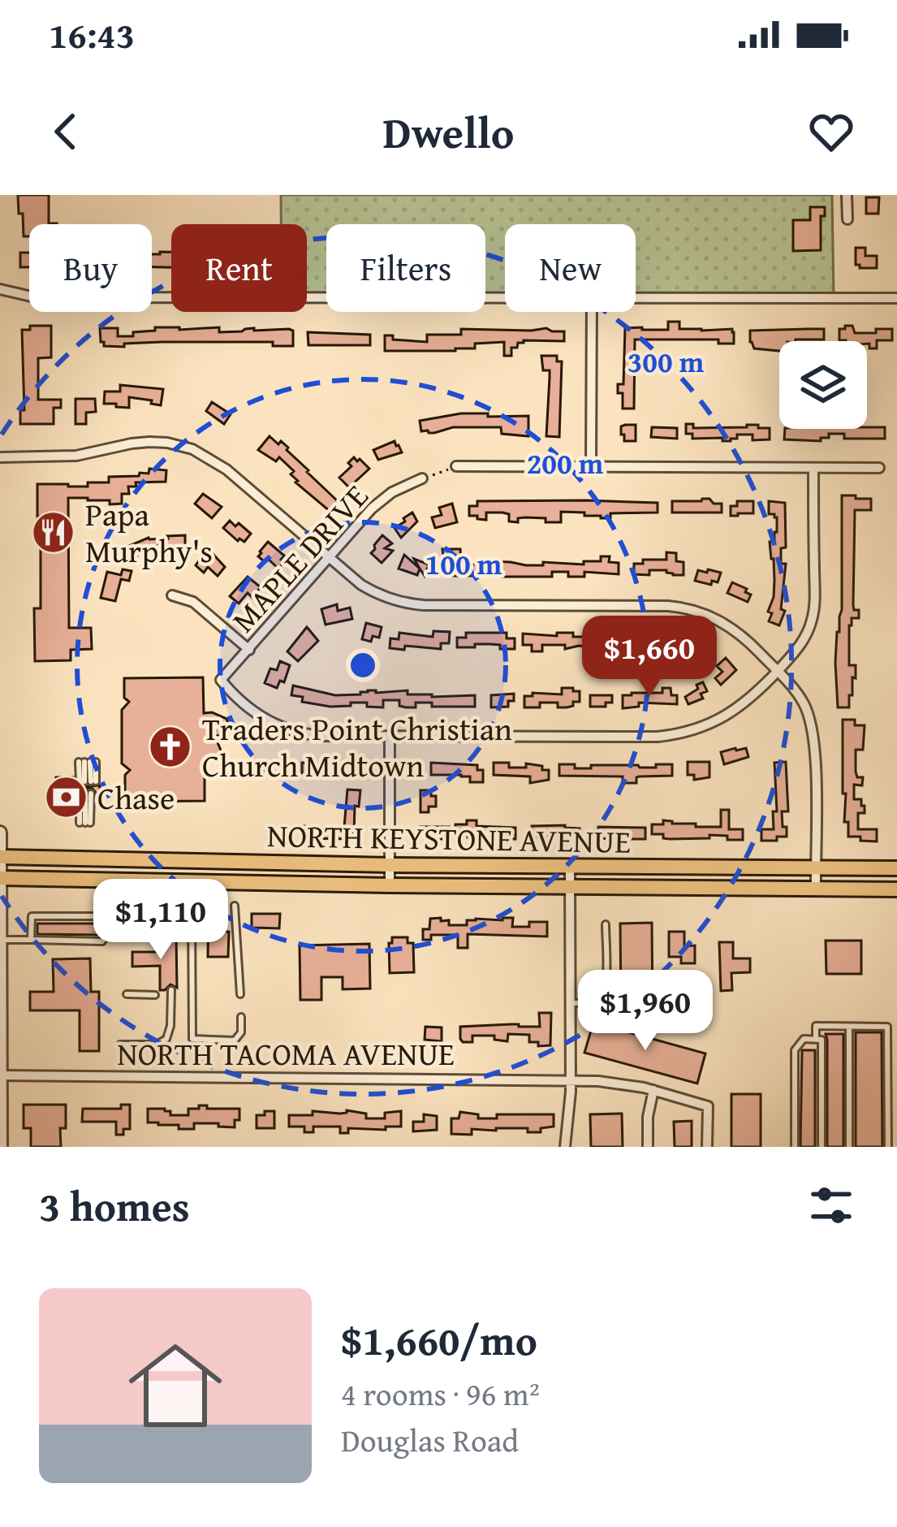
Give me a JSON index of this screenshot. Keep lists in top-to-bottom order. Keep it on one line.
{"streets":{"main road":["NORTH KEYSTONE AVENUE"],"street":["MAPLE DRIVE","NORTH TACOMA AVENUE"]},"places":{"restaurant":["Papa Murphy's"],"church":["Traders Point Christian Church Midtown"],"bank":["Chase"]},"page":{"status":"16:43","header":"Dwello","chip":["Buy","Rent","Filters","New"],"price":["$1,660","$1,110","$1,960"],"heading":"3 homes","list":[{"name":"$1,660/mo","note":"4 rooms · 96 m² · Douglas Road"}]},"rings":["300 m","200 m","100 m"]}
